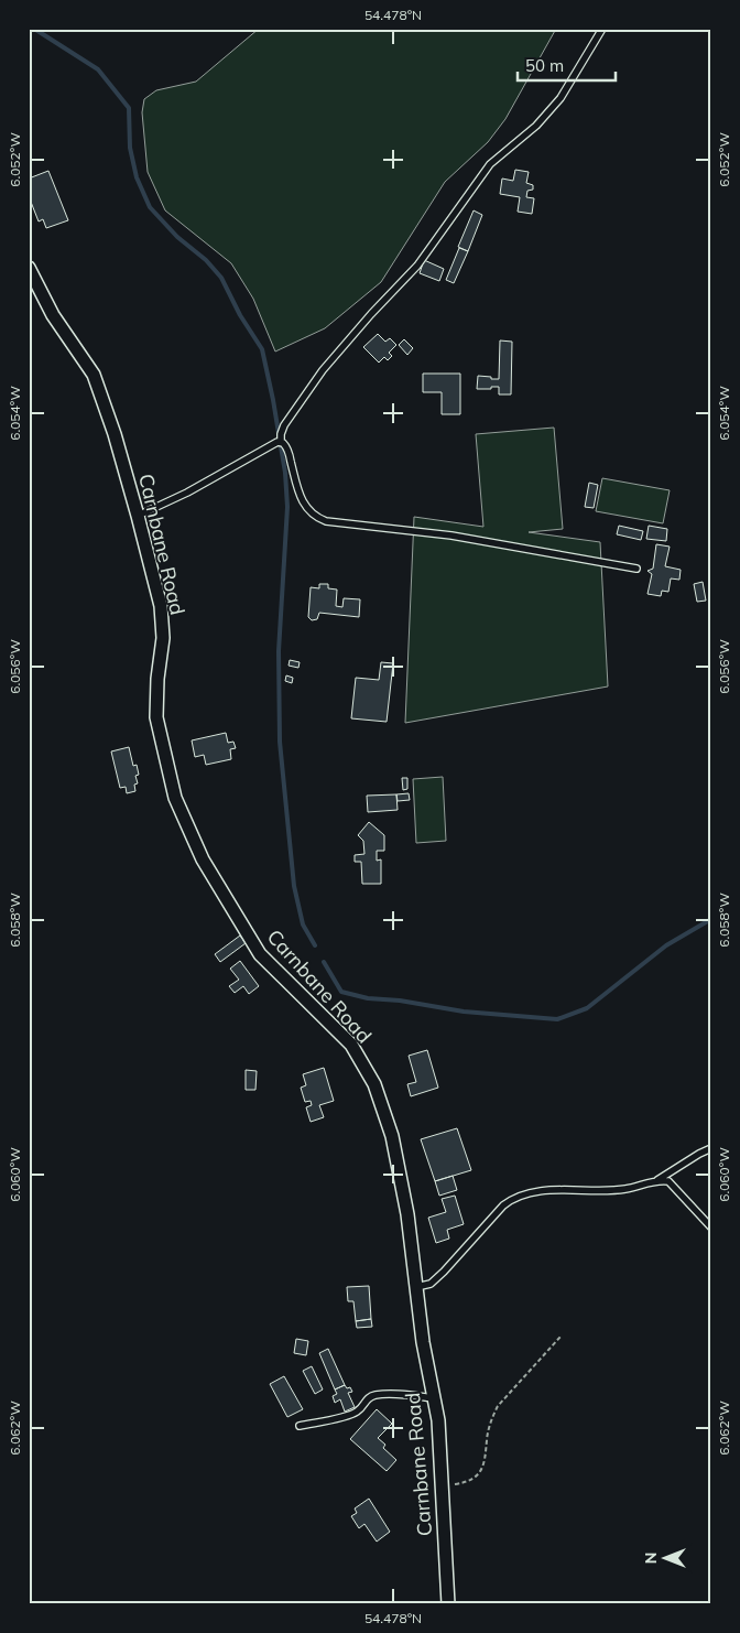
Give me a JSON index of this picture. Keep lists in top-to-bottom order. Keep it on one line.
{"streets":{"street":["Carnbane Road"]},"scale_bar":"50 m","north":"left","coordinates":["54.478°N","6.052°W","6.054°W","6.056°W","6.058°W","6.060°W","6.062°W"]}
